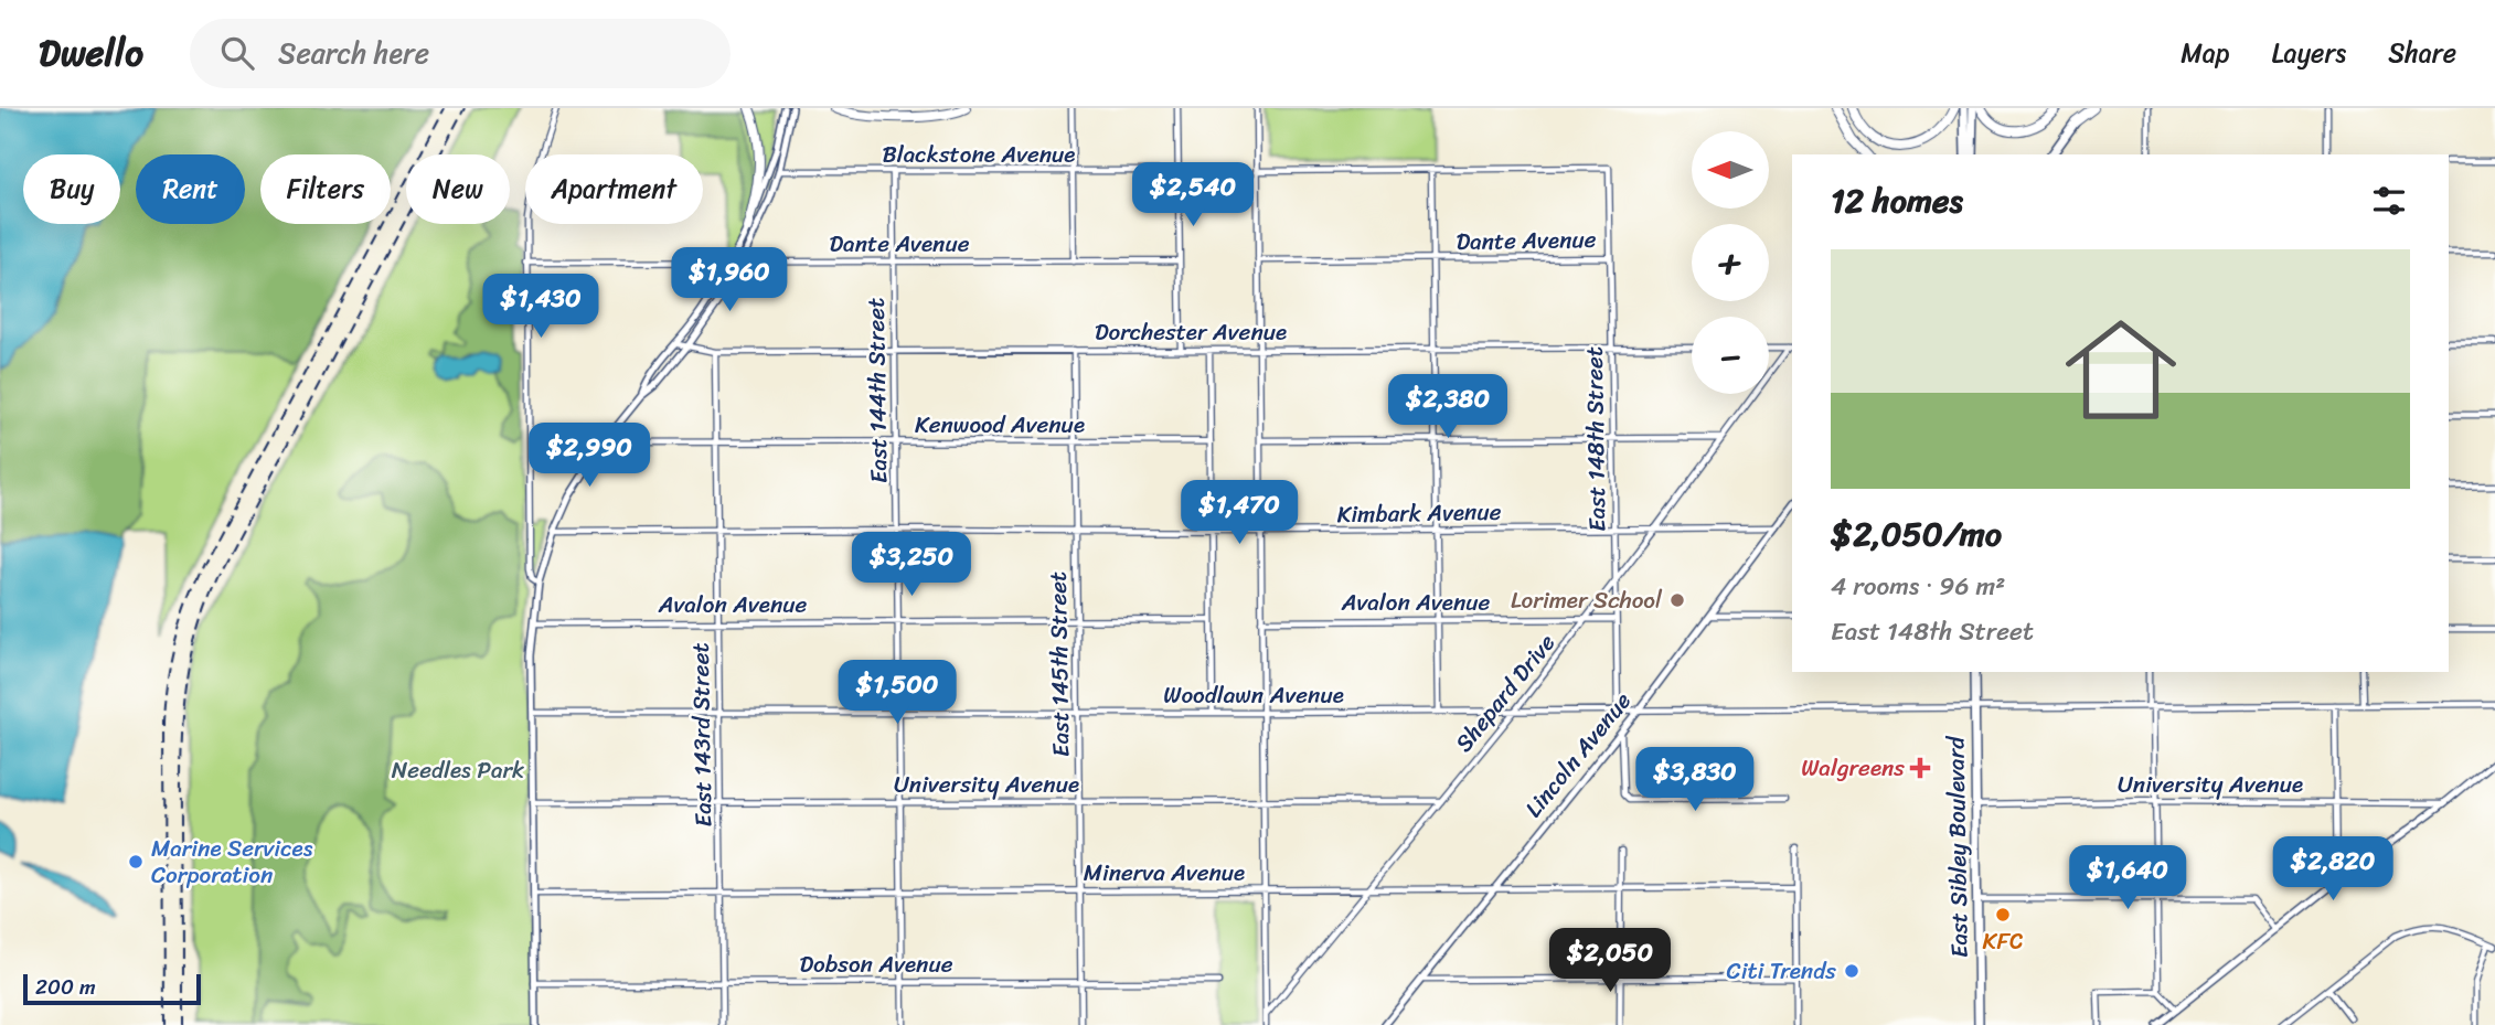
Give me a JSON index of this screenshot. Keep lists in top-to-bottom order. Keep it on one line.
{"streets":{"main road":["East Sibley Boulevard"],"street":["Blackstone Avenue","Dante Avenue","Dorchester Avenue","East 144th Street","Kenwood Avenue","East 148th Street","Kimbark Avenue","Avalon Avenue","East 145th Street","Shepard Drive","Woodlawn Avenue","East 143rd Street","Lincoln Avenue","University Avenue","Minerva Avenue","Dobson Avenue"]},"crossings":[["Blackstone Avenue","East 144th Street"],["Dante Avenue","East 144th Street"],["Dante Avenue","East 148th Street"],["Dorchester Avenue","East 144th Street"],["Dorchester Avenue","East 148th Street"],["Dorchester Avenue","East 145th Street"],["Dorchester Avenue","East 143rd Street"],["East 144th Street","Kenwood Avenue"],["East 144th Street","Kimbark Avenue"],["East 144th Street","Avalon Avenue"],["East 144th Street","Woodlawn Avenue"],["East 144th Street","University Avenue"],["East 144th Street","Minerva Avenue"],["East 144th Street","Dobson Avenue"],["Kenwood Avenue","East 145th Street"],["Kenwood Avenue","East 143rd Street"],["East 148th Street","Kimbark Avenue"],["East 148th Street","Avalon Avenue"],["East 148th Street","Shepard Drive"],["East 148th Street","Woodlawn Avenue"],["Kimbark Avenue","East 145th Street"],["Kimbark Avenue","Shepard Drive"],["Kimbark Avenue","East 143rd Street"],["Kimbark Avenue","Lincoln Avenue"],["Avalon Avenue","East 145th Street"],["Avalon Avenue","Shepard Drive"],["Avalon Avenue","East 143rd Street"],["East 145th Street","Woodlawn Avenue"],["East 145th Street","University Avenue"],["East 145th Street","Minerva Avenue"],["East 145th Street","Dobson Avenue"],["Shepard Drive","Woodlawn Avenue"],["Shepard Drive","University Avenue"],["Shepard Drive","Minerva Avenue"],["Woodlawn Avenue","East 143rd Street"],["Woodlawn Avenue","Lincoln Avenue"],["Woodlawn Avenue","East Sibley Boulevard"],["East 143rd Street","University Avenue"],["East 143rd Street","Minerva Avenue"],["East 143rd Street","Dobson Avenue"],["Lincoln Avenue","Minerva Avenue"],["University Avenue","East Sibley Boulevard"]],"parks":["Needles Park"],"places":{"other":["Lorimer School","Marine Services Corporation","KFC","Citi Trends"],"health":["Walgreens"]},"scale_bar":"200 m","north":"left","page":{"header":"Dwello","search":"Search here","nav":["Map","Layers","Share"],"map_buttons":["+","−"],"chip":["Buy","Rent","Filters","New","Apartment"],"heading":"12 homes","price":["$2,540","$1,960","$1,430","$2,380","$2,990","$1,470","$3,250","$1,500","$3,830","$2,820","$1,640","$2,050"],"list":[{"name":"$2,050/mo","note":"4 rooms · 96 m² · East 148th Street"}],"scale":"200 m"}}
